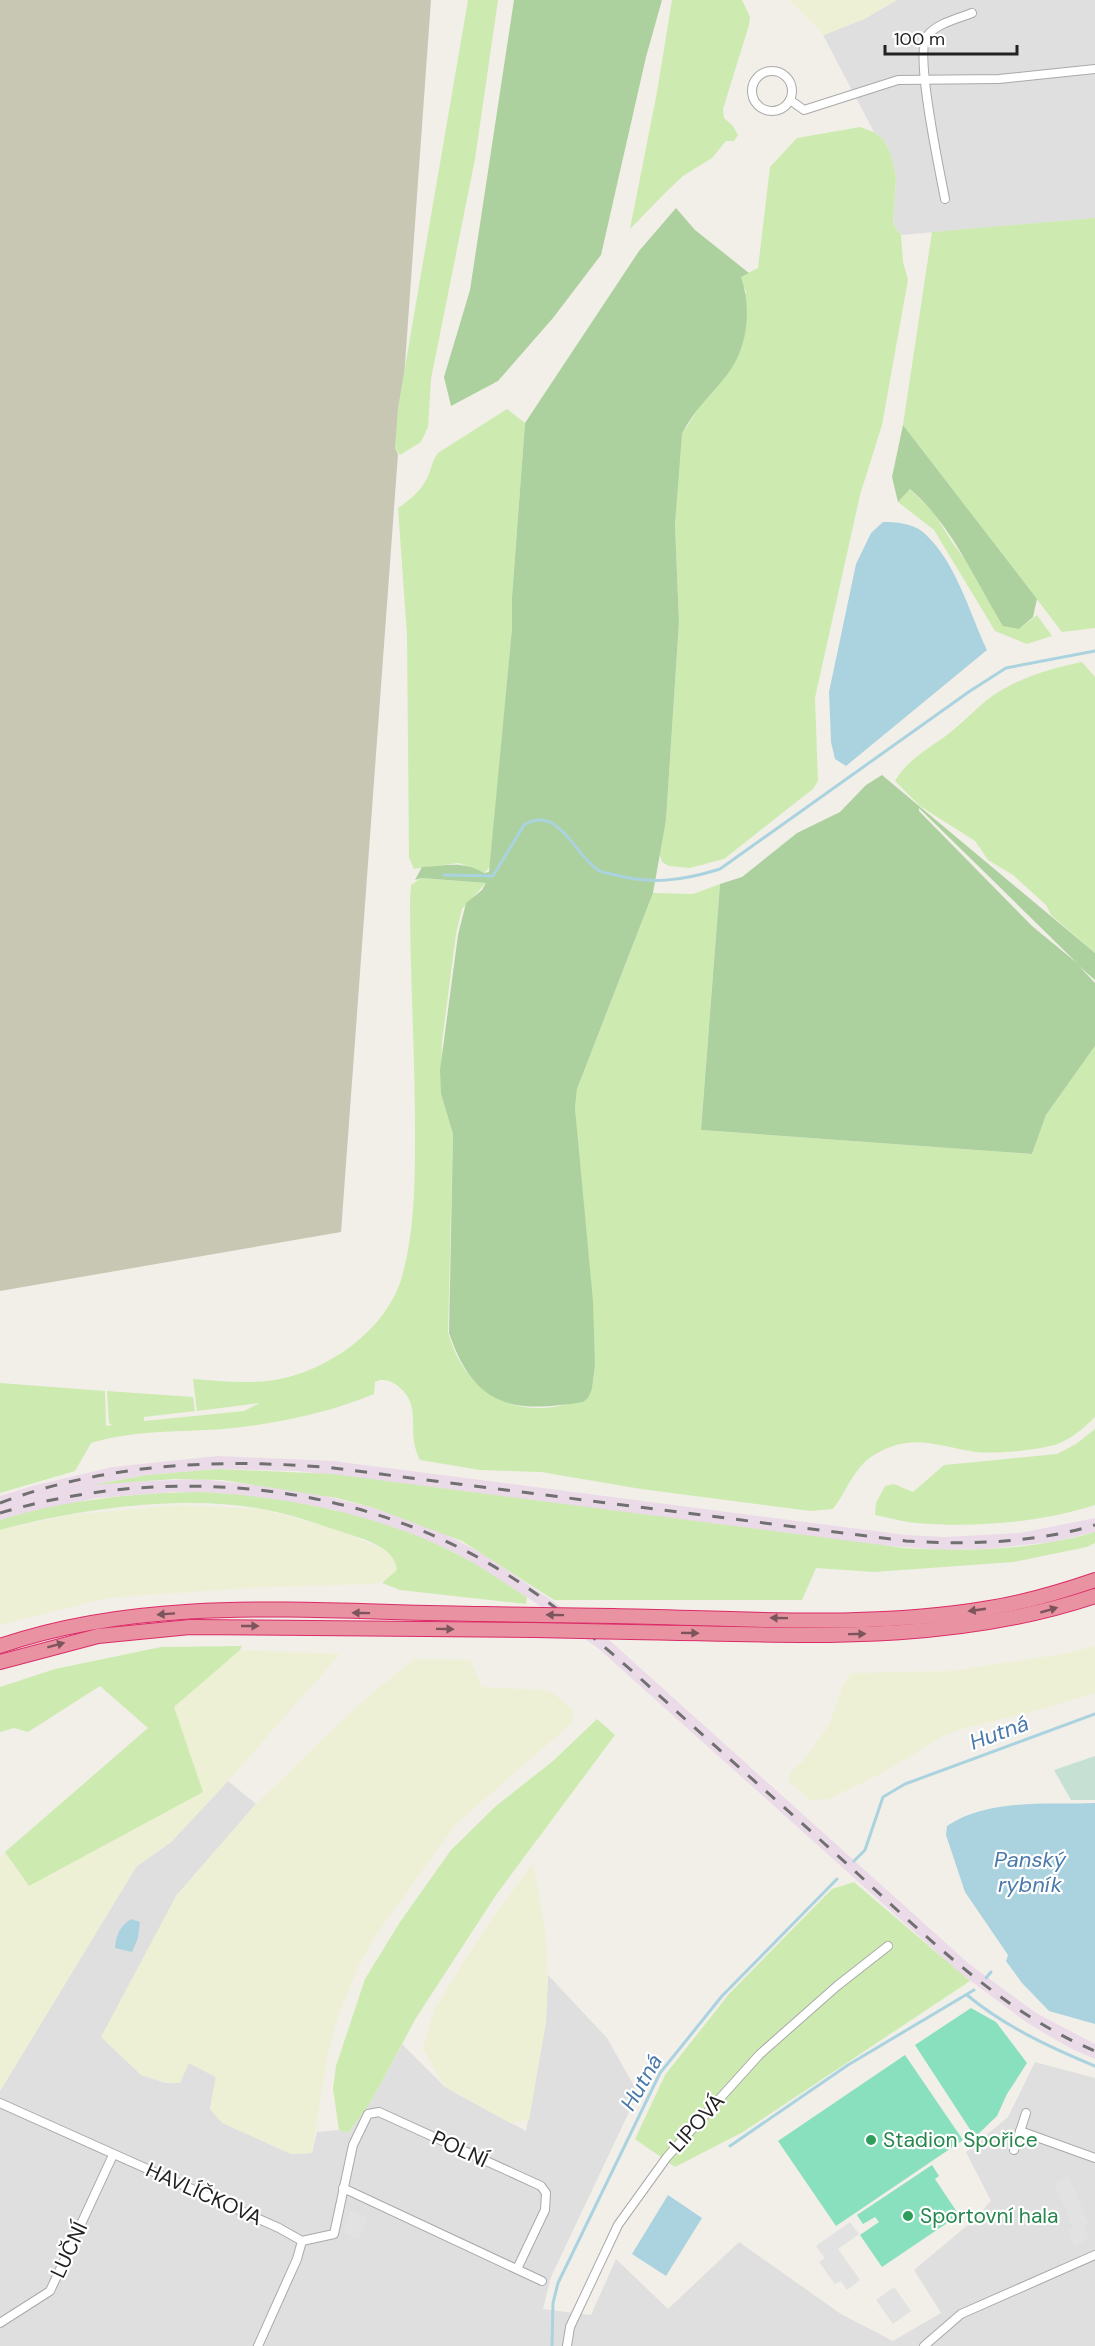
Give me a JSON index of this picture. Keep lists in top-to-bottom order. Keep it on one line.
{"streets":{"street":["LIPOVÁ","POLNÍ","HAVLÍČKOVA","LUČNÍ"]},"crossings":[["POLNÍ","HAVLÍČKOVA"],["HAVLÍČKOVA","LUČNÍ"]],"water":["Hutná","Panský rybník"],"places":["Stadion Spořice","Sportovní hala"],"scale_bar":"100 m"}
